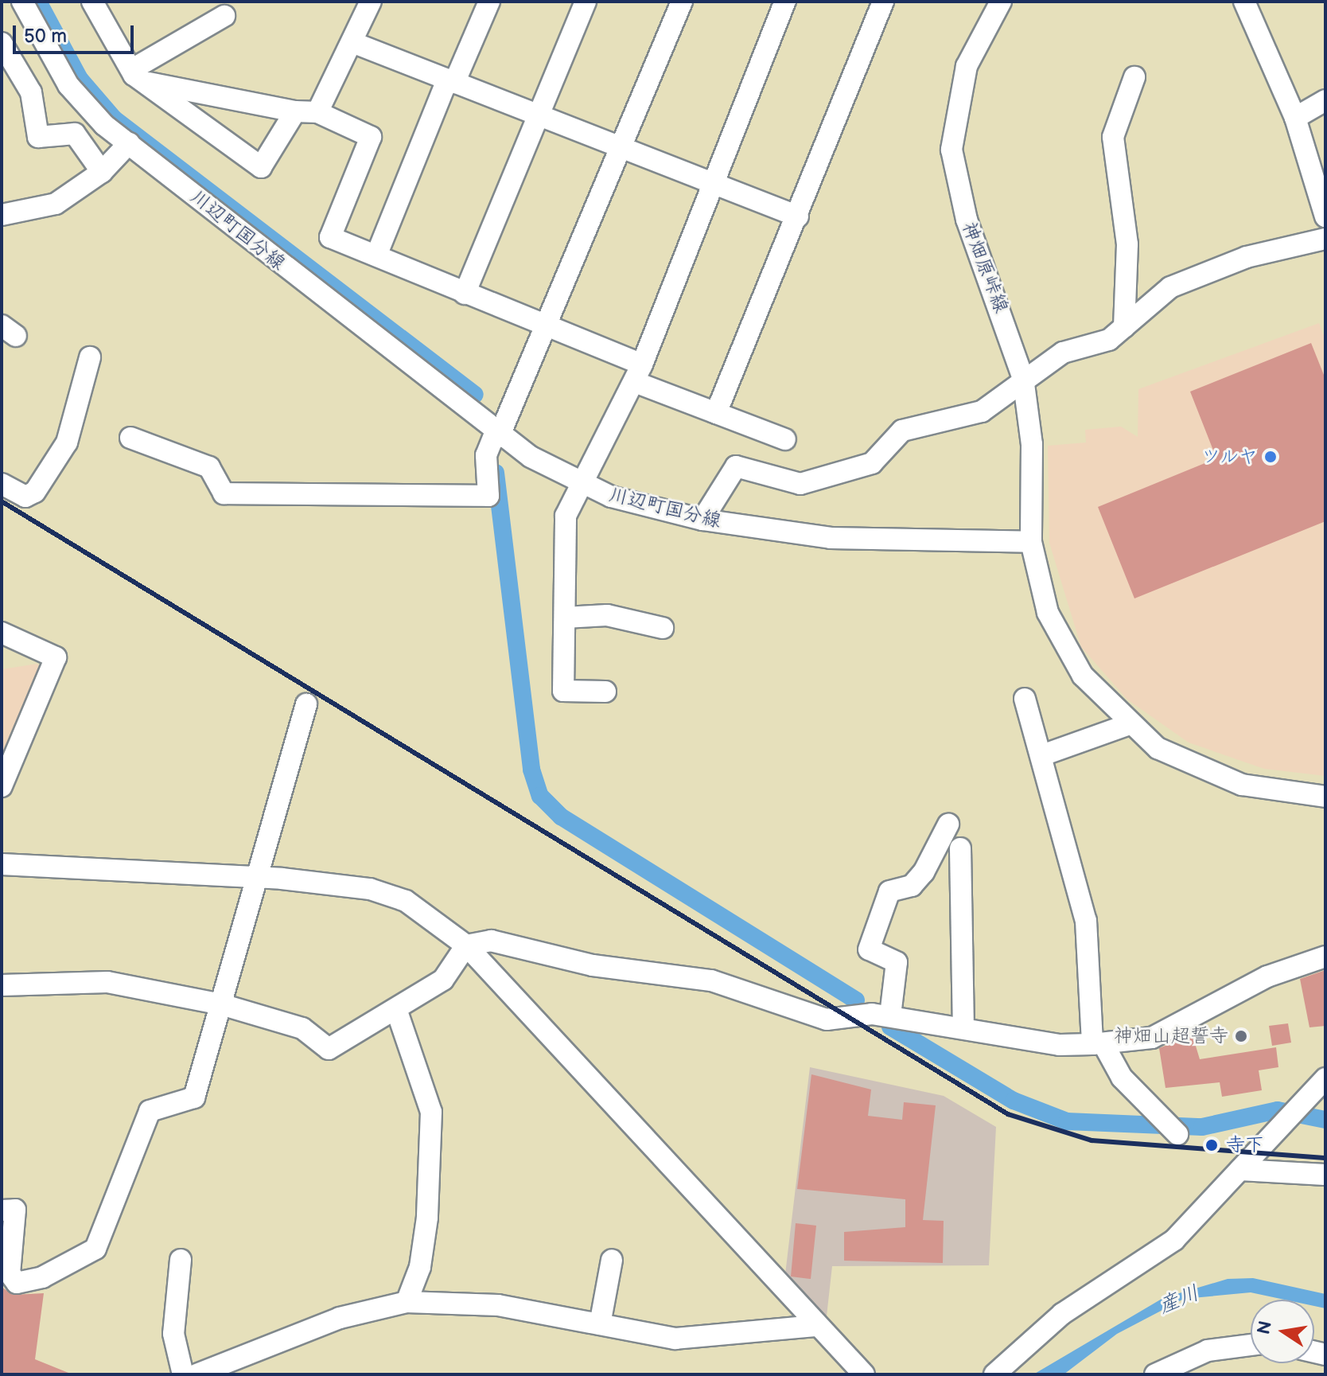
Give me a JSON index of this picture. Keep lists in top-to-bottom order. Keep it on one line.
{"streets":{"street":["川辺町国分線","神畑原峠線"]},"crossings":[["川辺町国分線","神畑原峠線"]],"water":["産川"],"places":["ツルヤ","神畑山超誓寺","寺下"],"scale_bar":"50 m","north":"left"}
